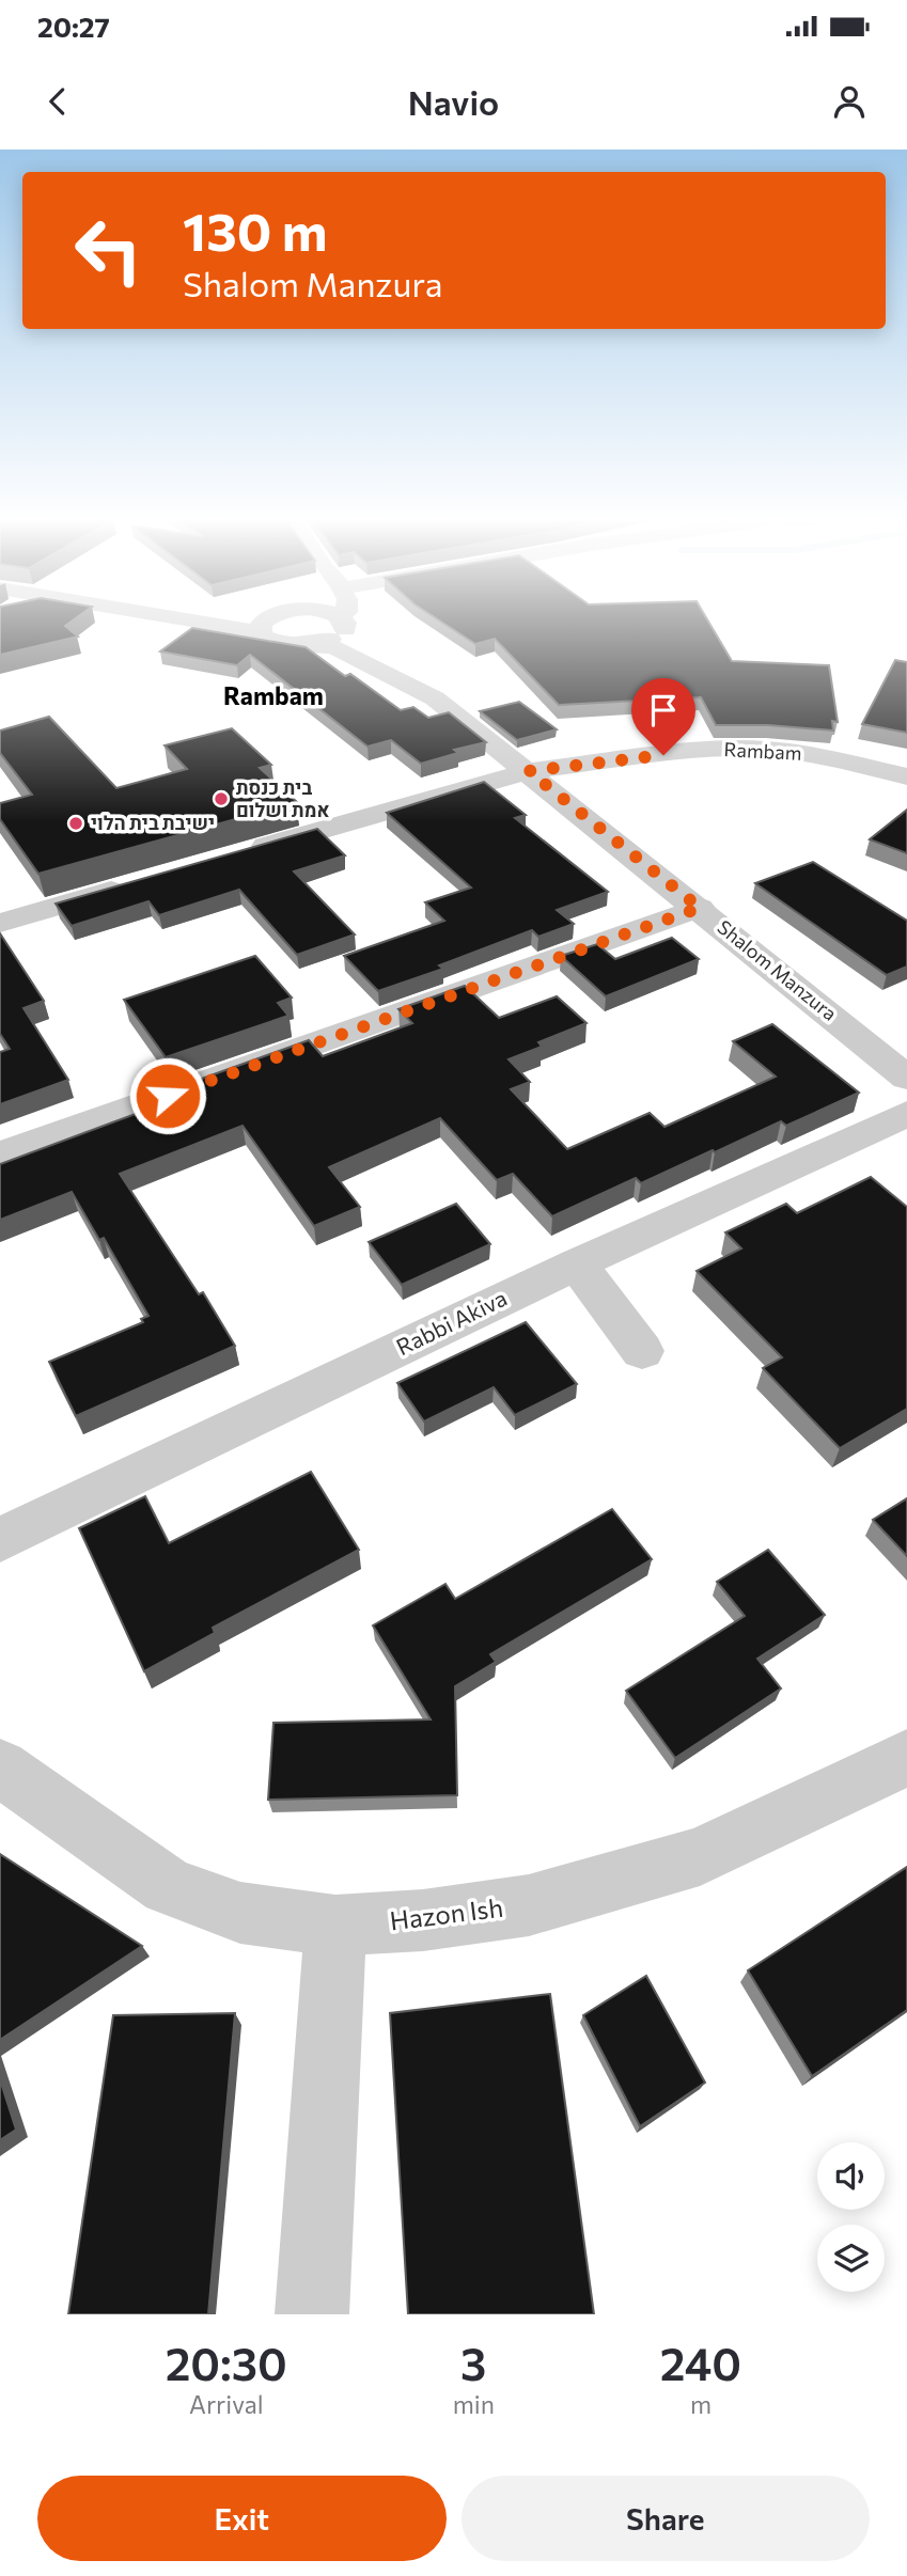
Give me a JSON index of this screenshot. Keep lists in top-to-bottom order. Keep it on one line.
{"streets":{"street":["Rambam","Shalom Manzura","Rabbi Akiva","Hazon Ish"]},"crossings":[["Rambam","Shalom Manzura"]],"districts":["Rambam"],"places":["בית כנסת אמת ושלום","ישיבת בית הלוי"],"page":{"status":"20:27","header":"Navio","turn":["130 m","Shalom Manzura"],"eta":["20:30","Arrival","3","min","240","m"],"buttons":["Exit","Share"]}}
